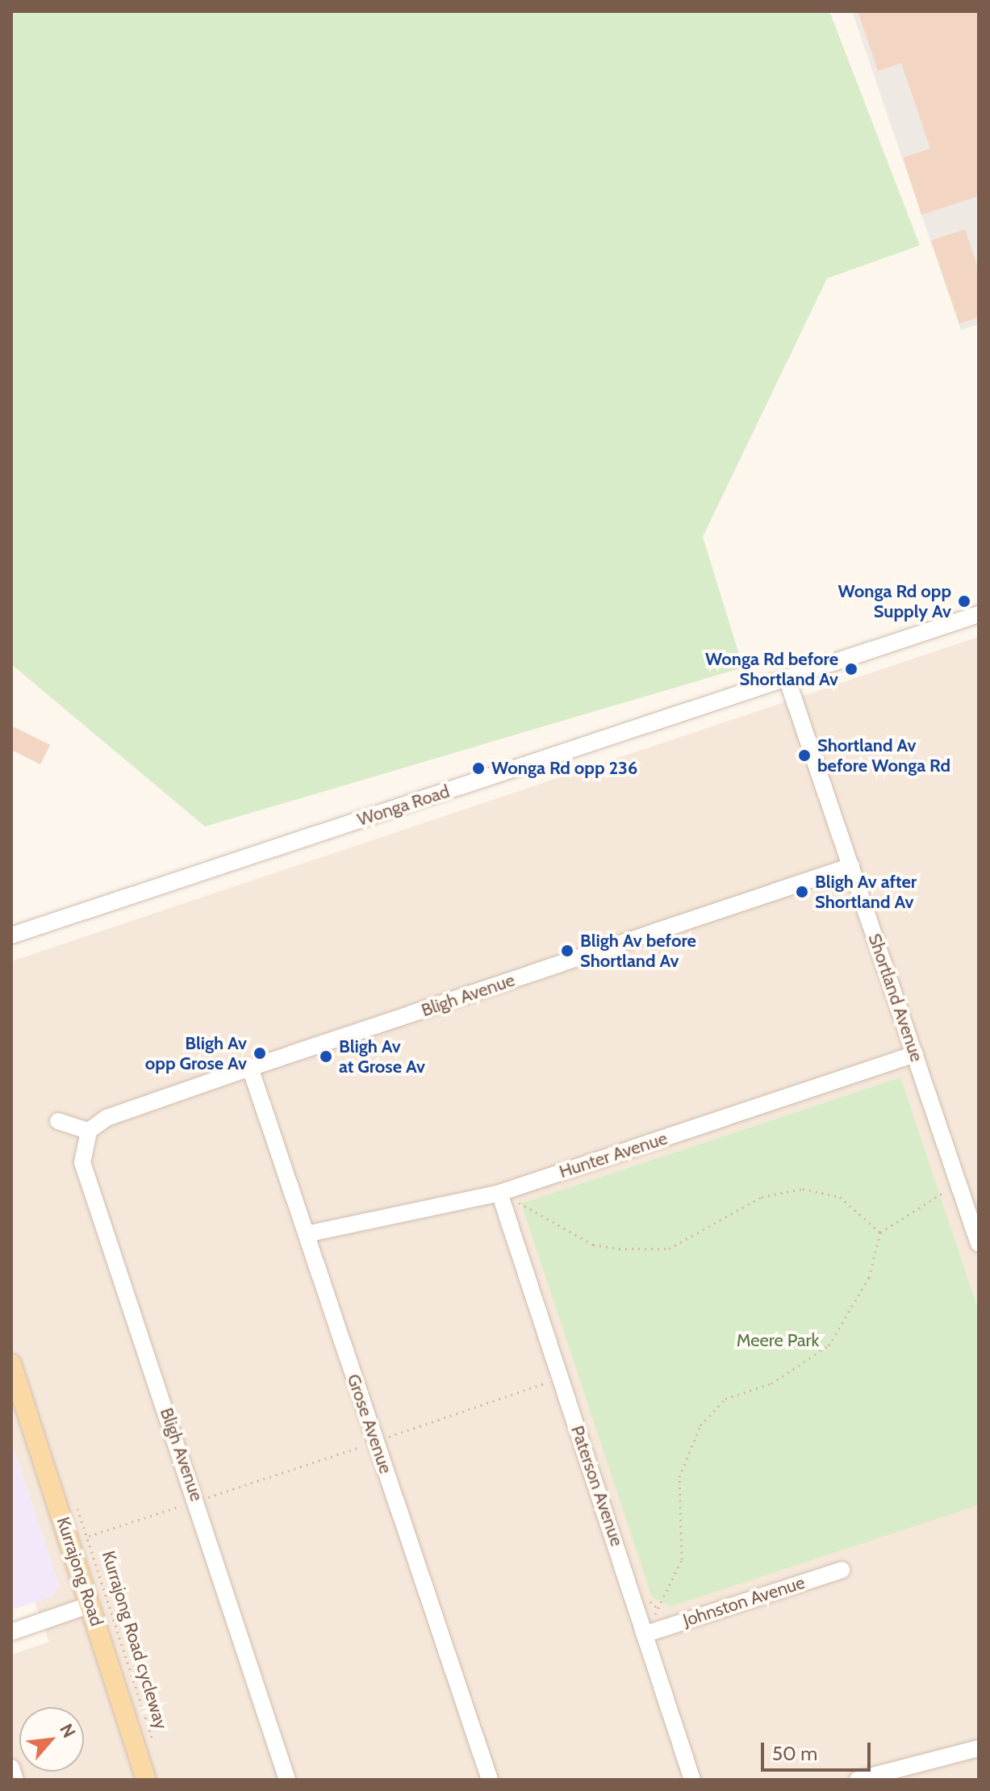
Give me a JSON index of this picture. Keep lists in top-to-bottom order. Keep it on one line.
{"streets":{"main road":["Kurrajong Road"],"street":["Wonga Road","Bligh Avenue","Shortland Avenue","Hunter Avenue","Grose Avenue","Paterson Avenue","Johnston Avenue"],"path":["Kurrajong Road cycleway"]},"crossings":[["Wonga Road","Shortland Avenue"],["Bligh Avenue","Shortland Avenue"],["Bligh Avenue","Grose Avenue"],["Shortland Avenue","Hunter Avenue"],["Hunter Avenue","Grose Avenue"],["Hunter Avenue","Paterson Avenue"],["Paterson Avenue","Johnston Avenue"]],"parks":["Meere Park"],"places":["Wonga Rd opp Supply Av","Wonga Rd before Shortland Av","Shortland Av before Wonga Rd","Wonga Rd opp 236","Bligh Av after Shortland Av","Bligh Av before Shortland Av","Bligh Av opp Grose Av","Bligh Av at Grose Av"],"scale_bar":"50 m","north":"top right"}
